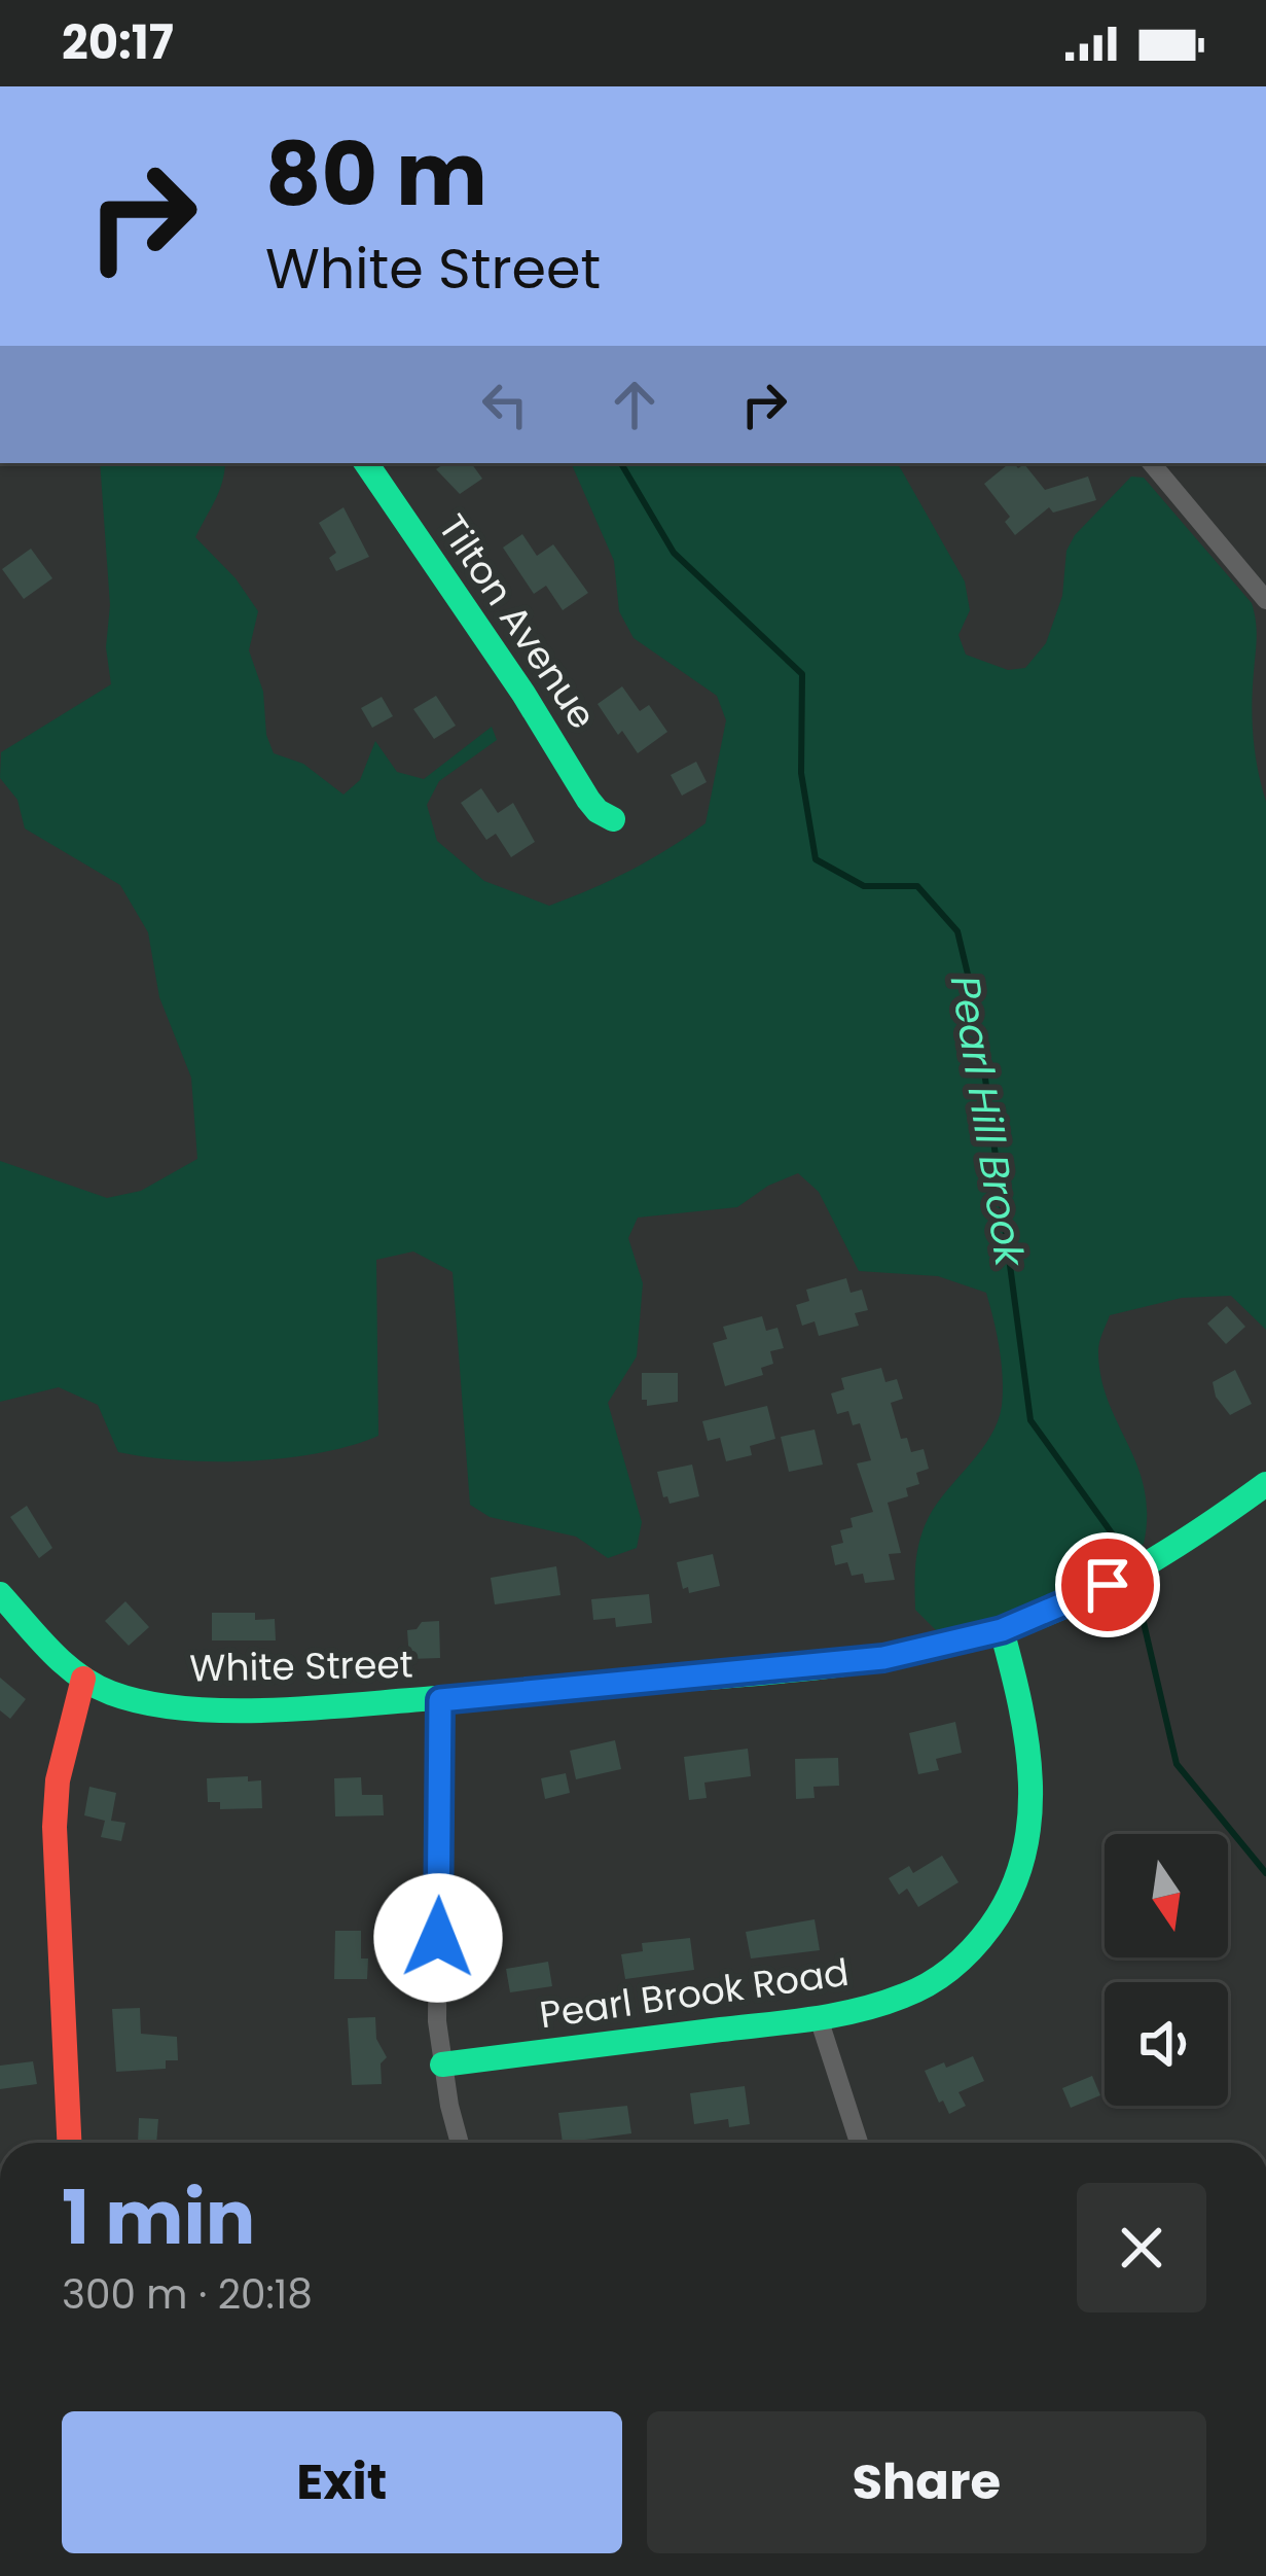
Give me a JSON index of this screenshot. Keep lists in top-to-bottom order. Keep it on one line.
{"streets":{"street":["Tilton Avenue","White Street","Pearl Brook Road"]},"crossings":[["White Street","Pearl Brook Road"]],"water":["Pearl Hill Brook"],"north":"bottom","page":{"status":"20:17","turn":["80 m","White Street"],"heading":["1 min","300 m · 20:18"],"buttons":["Exit","Share"]}}
